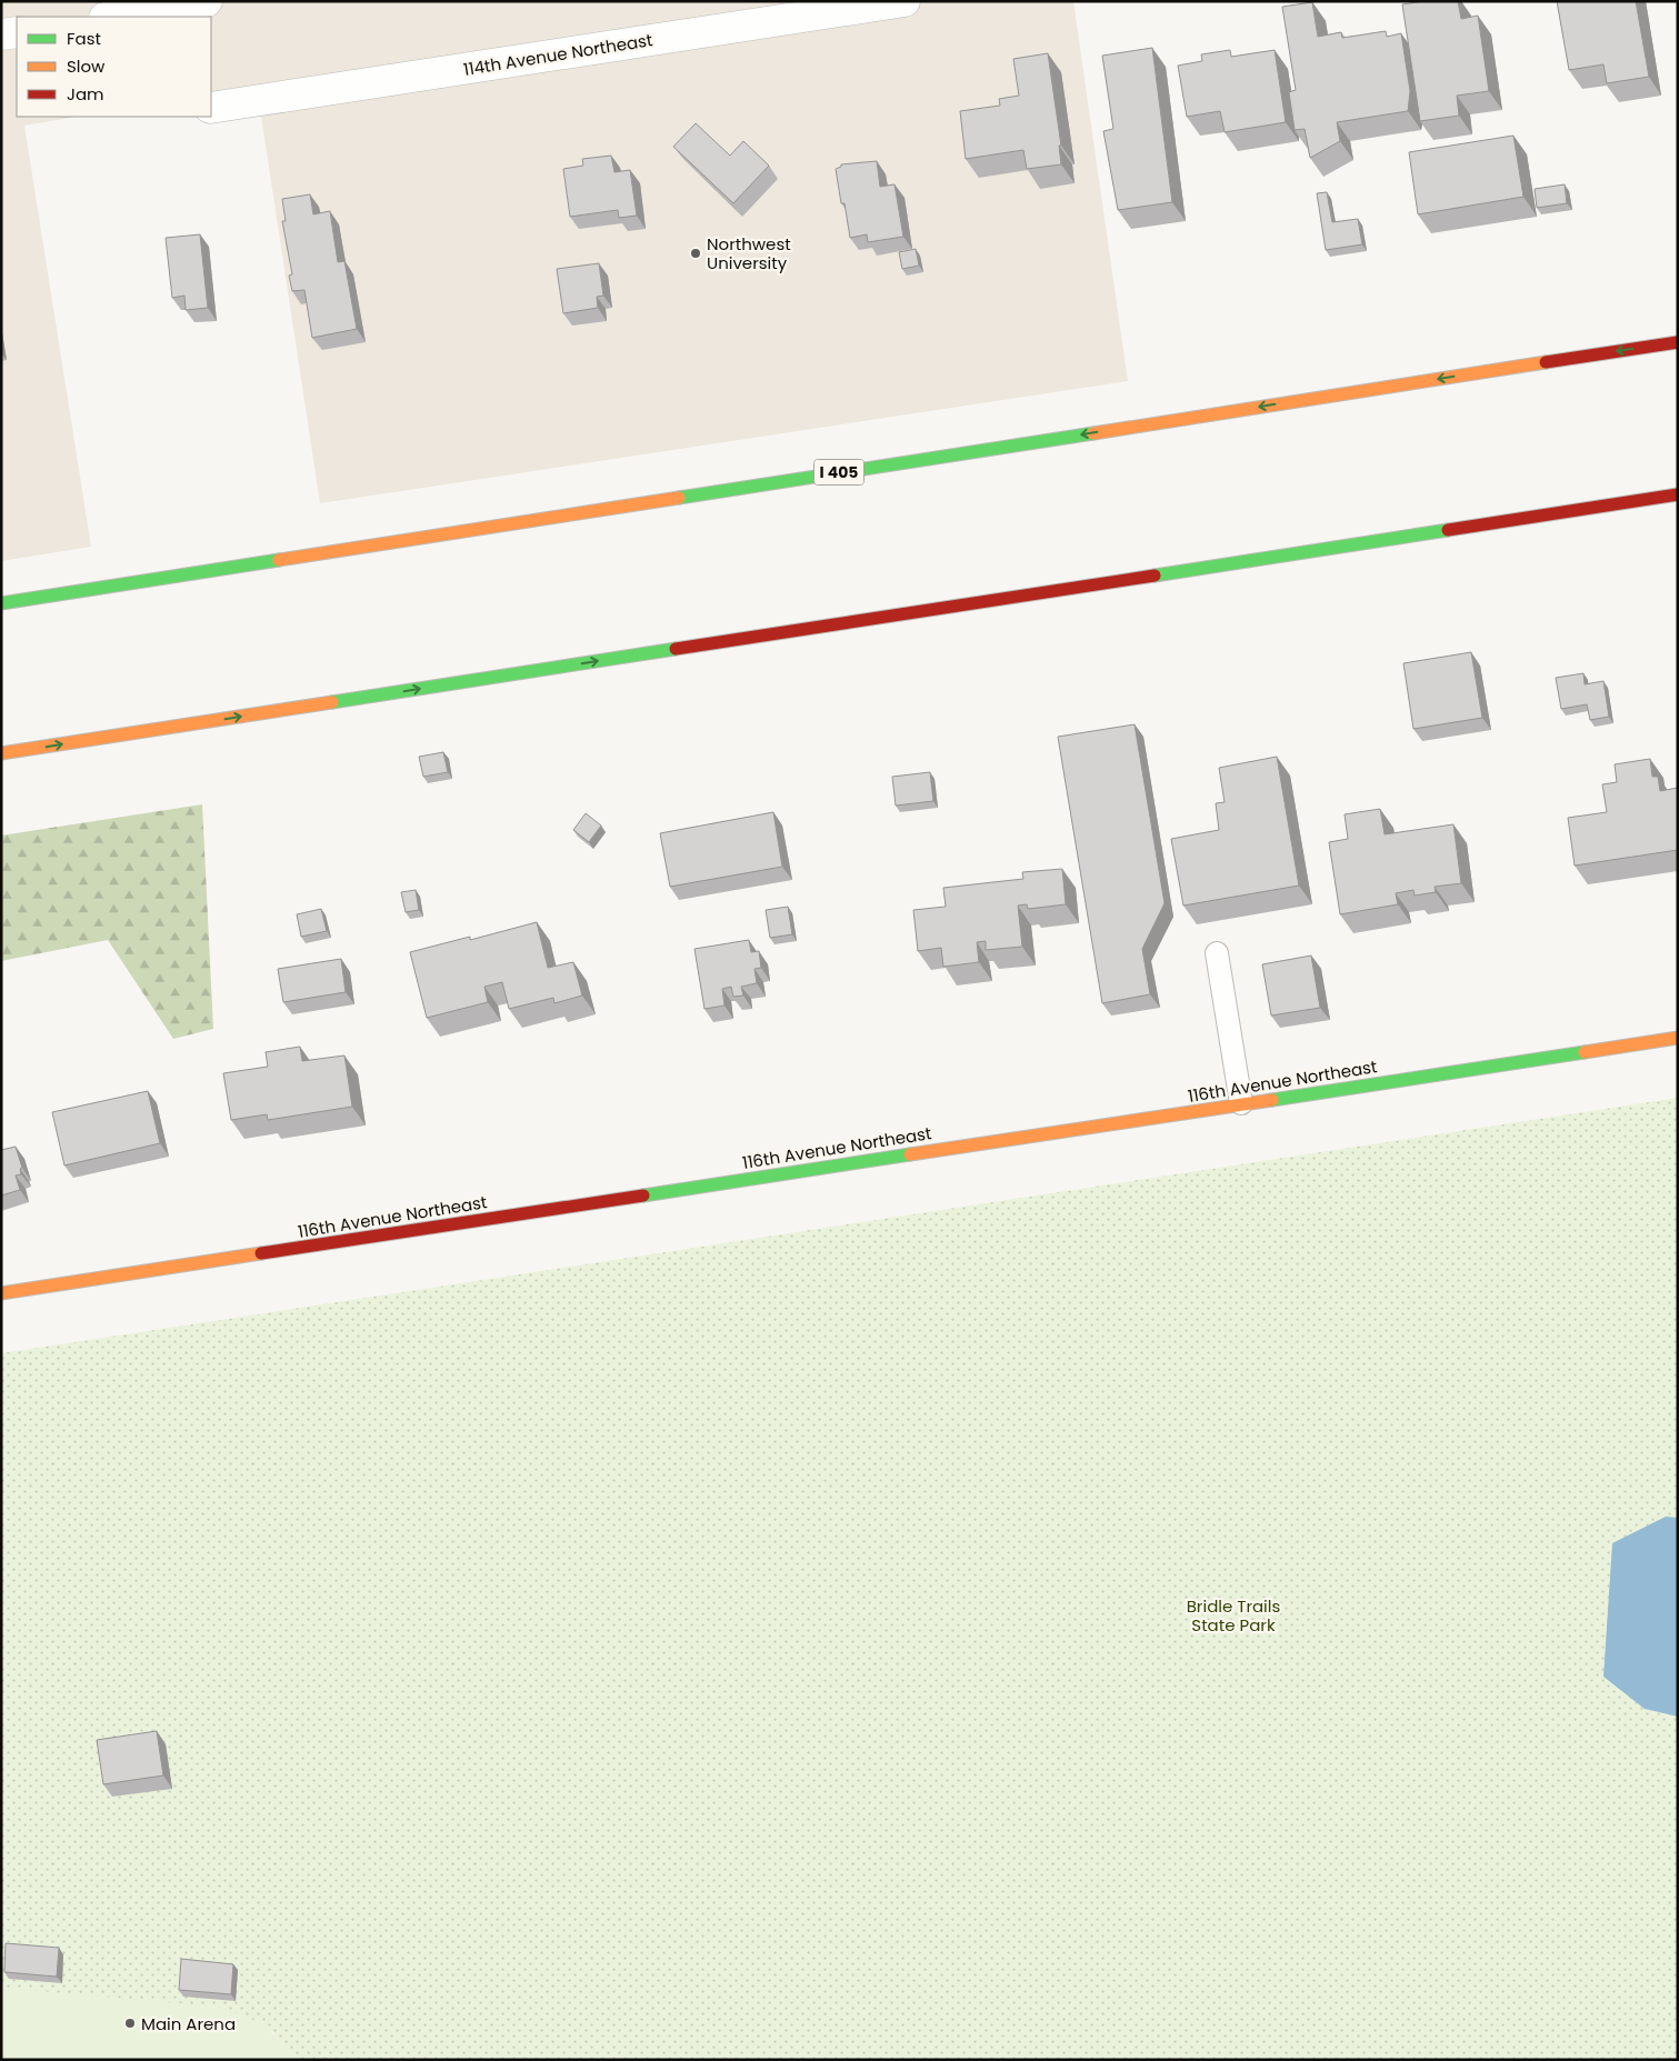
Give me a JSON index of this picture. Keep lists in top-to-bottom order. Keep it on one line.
{"streets":{"main road":["I 405","116th Avenue Northeast"],"street":["114th Avenue Northeast"]},"parks":["Bridle Trails State Park"],"places":["Northwest University","Main Arena"],"legend":["Fast","Slow","Jam"]}
